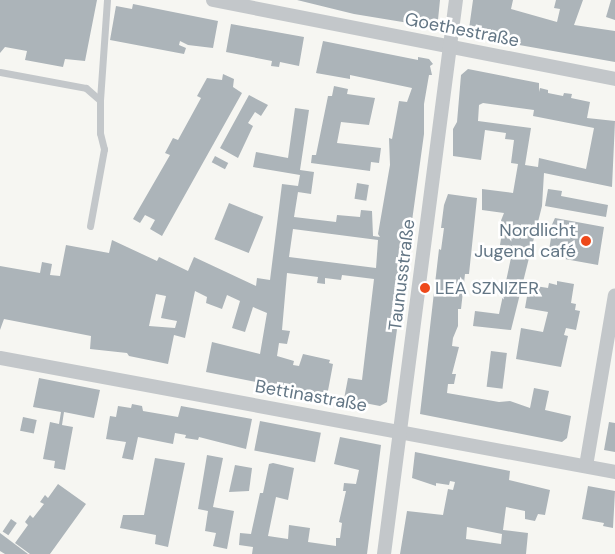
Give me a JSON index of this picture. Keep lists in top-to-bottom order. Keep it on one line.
{"streets":{"street":["Goethestraße","Taunusstraße","Bettinastraße"]},"crossings":[["Goethestraße","Taunusstraße"],["Taunusstraße","Bettinastraße"]],"places":["Nordlicht Jugend café","LEA SZNIZER"]}
